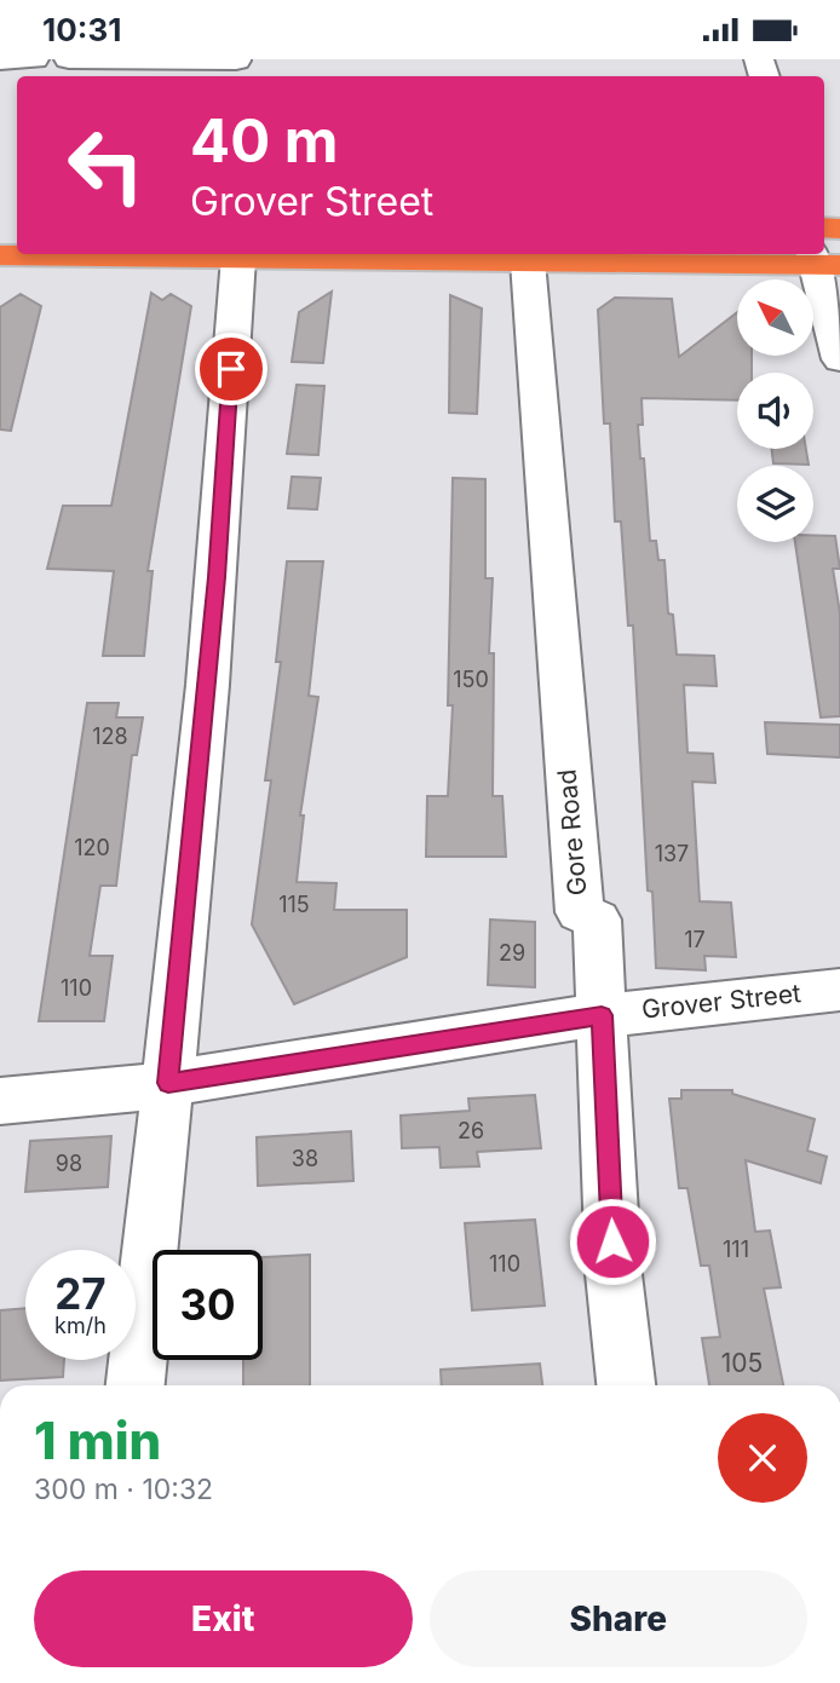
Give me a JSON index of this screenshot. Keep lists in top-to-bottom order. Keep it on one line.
{"streets":{"street":["Gore Road","Grover Street"]},"crossings":[["Gore Road","Grover Street"]],"house_numbers":["150","128","120","137","115","17","29","110","26","38","98","111","110","105"],"north":"top left","page":{"status":"10:31","turn":["40 m","Grover Street"],"speed":"27 km/h","limit":"30","heading":["1 min","300 m · 10:32"],"buttons":["Exit","Share"]}}
